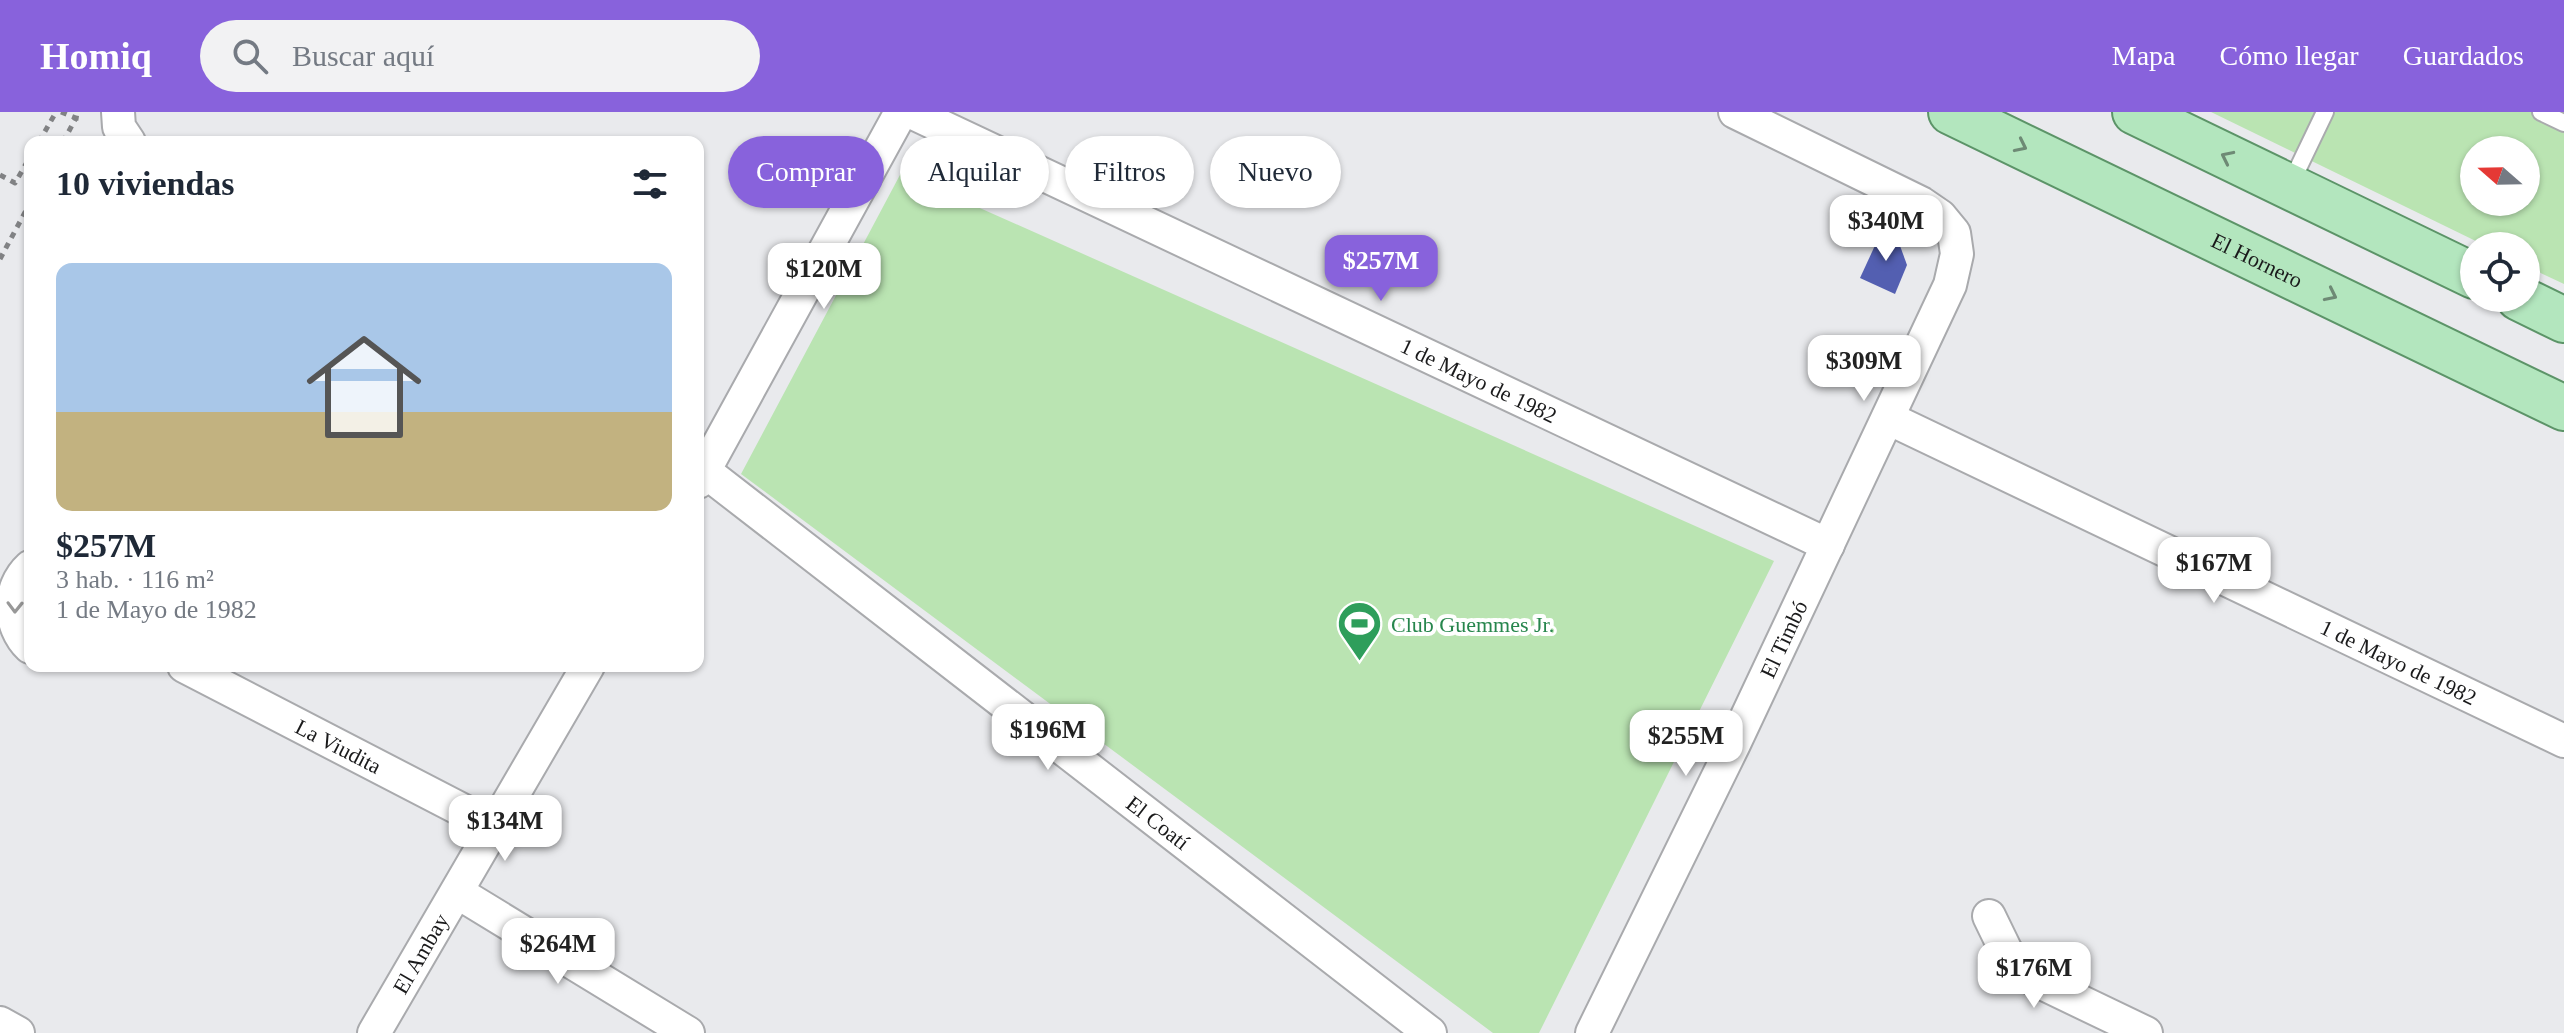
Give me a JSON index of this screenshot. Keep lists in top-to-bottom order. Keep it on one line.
{"streets":{"main road":["El Hornero"],"street":["1 de Mayo de 1982","El Timbó","La Viudita","El Coatí","El Ambay"]},"crossings":[["1 de Mayo de 1982","El Timbó"],["La Viudita","El Ambay"]],"places":{"sports":["Club Guemmes Jr."]},"north":"left","page":{"header":"Homiq","search":"Buscar aquí","nav":["Mapa","Cómo llegar","Guardados"],"chip":["Comprar","Alquilar","Filtros","Nuevo"],"heading":"10 viviendas","price":["$340M","$257M","$120M","$309M","$167M","$196M","$255M","$134M","$264M","$176M"],"list":[{"name":"$257M","note":"3 hab. · 116 m² · 1 de Mayo de 1982"}]}}
